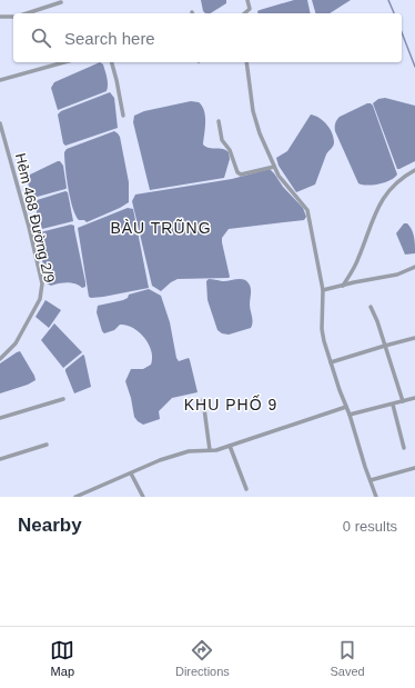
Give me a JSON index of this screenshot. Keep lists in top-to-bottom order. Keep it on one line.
{"streets":{"street":["Hẻm 468 Đường 2/9"]},"districts":["BÀU TRŨNG","KHU PHỐ 9"],"page":{"search":"Search here","heading":["Nearby","0 results"],"nav":["Map","Directions","Saved"]}}
